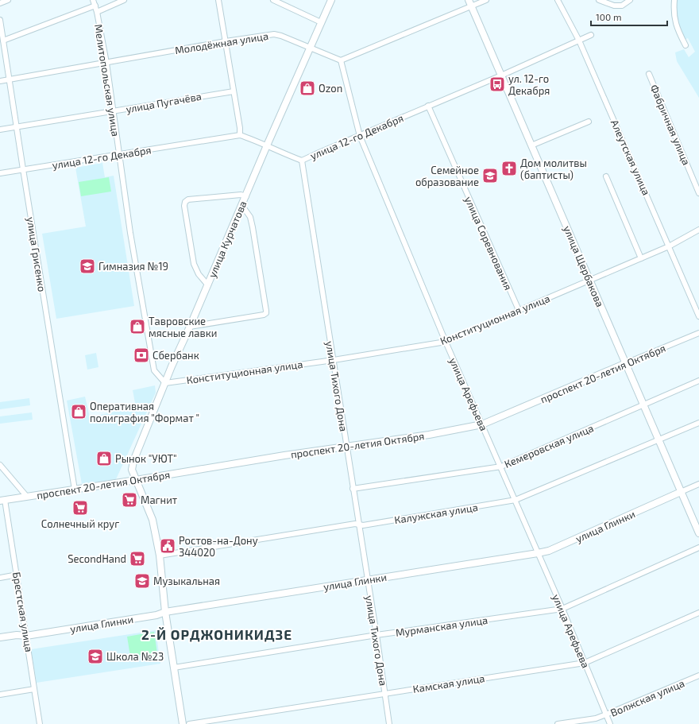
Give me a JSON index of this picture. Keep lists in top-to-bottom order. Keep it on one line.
{"streets":{"street":["Молодёжная улица","Мелитопольская улица","улица Пугачёва","Фабричная улица","улица 12-го Декабря","Алеутская улица","улица Курчатова","улица Соревнования","улица Грисенко","улица Щербакова","Конституционная улица","проспект 20-летия Октября","улица Тихого Дона","улица Арефьева","Кемеровская улица","Калужская улица","улица Глинки","Брестская улица","Мурманская улица","Камская улица","Волжская улица"]},"crossings":[["Молодёжная улица","Мелитопольская улица"],["Молодёжная улица","улица Курчатова"],["Молодёжная улица","улица Грисенко"],["Молодёжная улица","улица Арефьева"],["Мелитопольская улица","улица Пугачёва"],["Мелитопольская улица","улица 12-го Декабря"],["Мелитопольская улица","улица Курчатова"],["Мелитопольская улица","Конституционная улица"],["улица Пугачёва","улица Грисенко"],["улица 12-го Декабря","Алеутская улица"],["улица 12-го Декабря","улица Курчатова"],["улица 12-го Декабря","улица Соревнования"],["улица 12-го Декабря","улица Грисенко"],["улица 12-го Декабря","улица Щербакова"],["улица 12-го Декабря","улица Тихого Дона"],["улица 12-го Декабря","улица Арефьева"],["Алеутская улица","Конституционная улица"],["улица Курчатова","Конституционная улица"],["улица Курчатова","проспект 20-летия Октября"],["улица Курчатова","Калужская улица"],["улица Курчатова","улица Глинки"],["улица Курчатова","Мурманская улица"],["улица Соревнования","Конституционная улица"],["улица Грисенко","проспект 20-летия Октября"],["улица Щербакова","Конституционная улица"],["улица Щербакова","проспект 20-летия Октября"],["улица Щербакова","Кемеровская улица"],["улица Щербакова","Калужская улица"],["улица Щербакова","улица Глинки"],["Конституционная улица","улица Тихого Дона"],["Конституционная улица","улица Арефьева"],["проспект 20-летия Октября","улица Тихого Дона"],["проспект 20-летия Октября","улица Арефьева"],["проспект 20-летия Октября","Брестская улица"],["улица Тихого Дона","Кемеровская улица"],["улица Тихого Дона","Калужская улица"],["улица Тихого Дона","улица Глинки"],["улица Тихого Дона","Мурманская улица"],["улица Тихого Дона","Камская улица"],["улица Арефьева","Кемеровская улица"],["улица Арефьева","Калужская улица"],["улица Арефьева","улица Глинки"],["улица Арефьева","Мурманская улица"],["улица Арефьева","Камская улица"],["улица Арефьева","Волжская улица"],["улица Глинки","Брестская улица"]],"districts":["2-Й ОРДЖОНИКИДЗЕ"],"places":{"bus stop":["ул. 12-го Декабря"],"shop":["Ozon","Тавровские мясные лавки","Оперативная полиграфия \"Формат \"","Рынок \"УЮТ\""],"church":["Дом молитвы (баптисты)"],"school or university":["Семейное образование","Гимназия №19","Музыкальная","Школа №23"],"bank":["Сбербанк"],"supermarket":["Магнит","Солнечный круг","SecondHand"],"public building":["Ростов-на-Дону 344020"]},"scale_bar":"100 m"}
